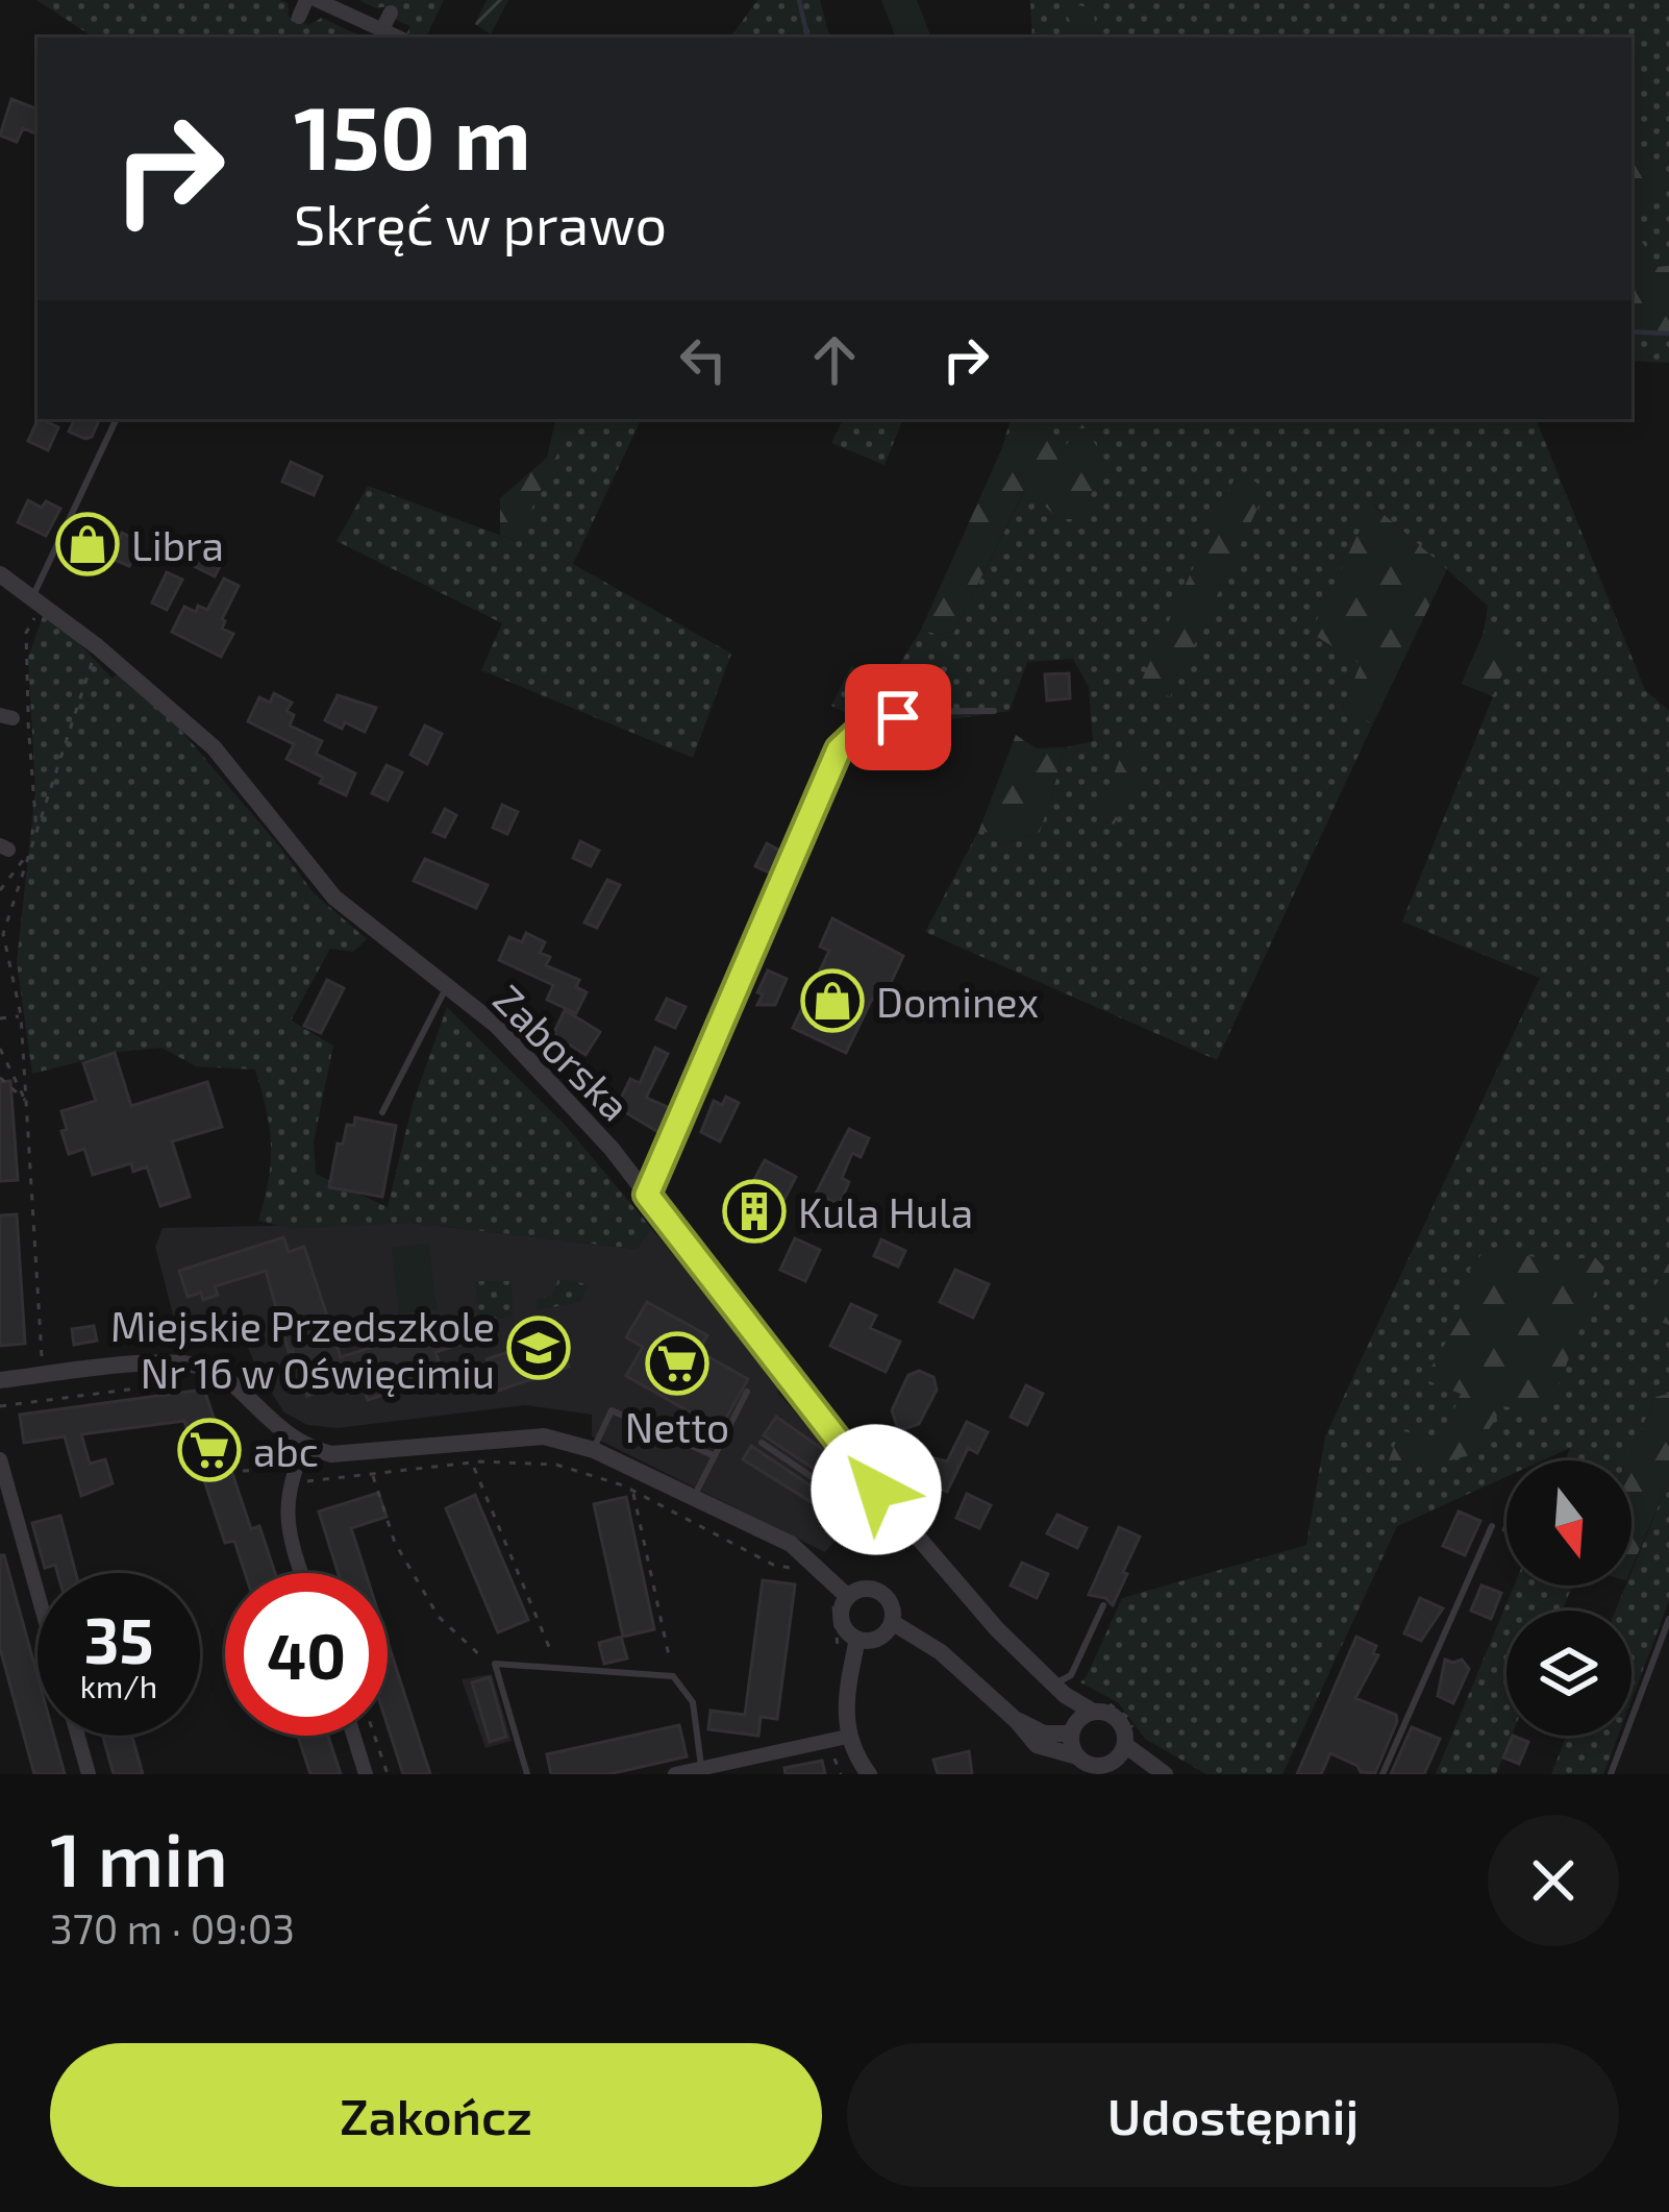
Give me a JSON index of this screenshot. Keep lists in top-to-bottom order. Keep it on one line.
{"streets":{"street":["Zaborska"]},"places":{"shop":["Libra","Dominex"],"building":["Kula Hula"],"school or university":["Miejskie Przedszkole Nr 16 w Oświęcimiu"],"supermarket":["Netto","abc"]},"north":"bottom","page":{"turn":["150 m","Skręć w prawo"],"speed":"35 km/h","limit":"40","heading":["1 min","370 m · 09:03"],"buttons":["Zakończ","Udostępnij"]}}
